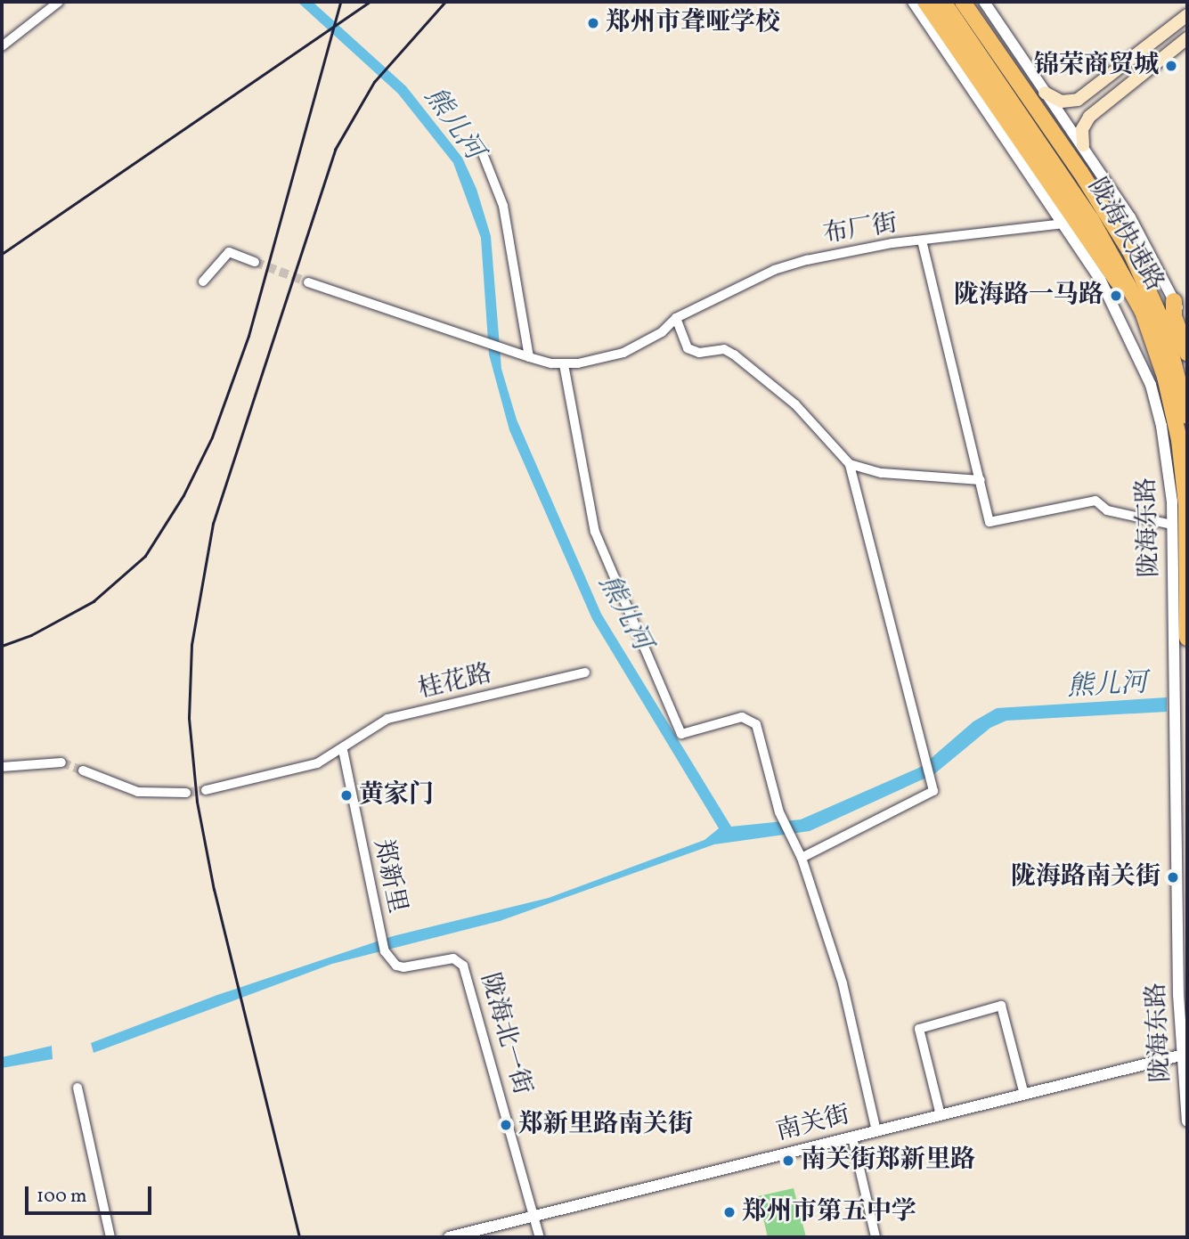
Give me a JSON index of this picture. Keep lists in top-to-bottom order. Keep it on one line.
{"streets":{"highway":["陇海快速路"],"street":["布厂街","陇海东路","桂花路","郑新里","陇海北一街","南关街"]},"crossings":[["布厂街","陇海东路"],["陇海东路","南关街"],["桂花路","郑新里"],["郑新里","陇海北一街"],["陇海北一街","南关街"]],"water":["熊儿河"],"places":["郑州市聋哑学校","锦荣商贸城","陇海路一马路","黄家门","陇海路南关街","郑新里路南关街","南关街郑新里路","郑州市第五中学"],"scale_bar":"100 m"}
